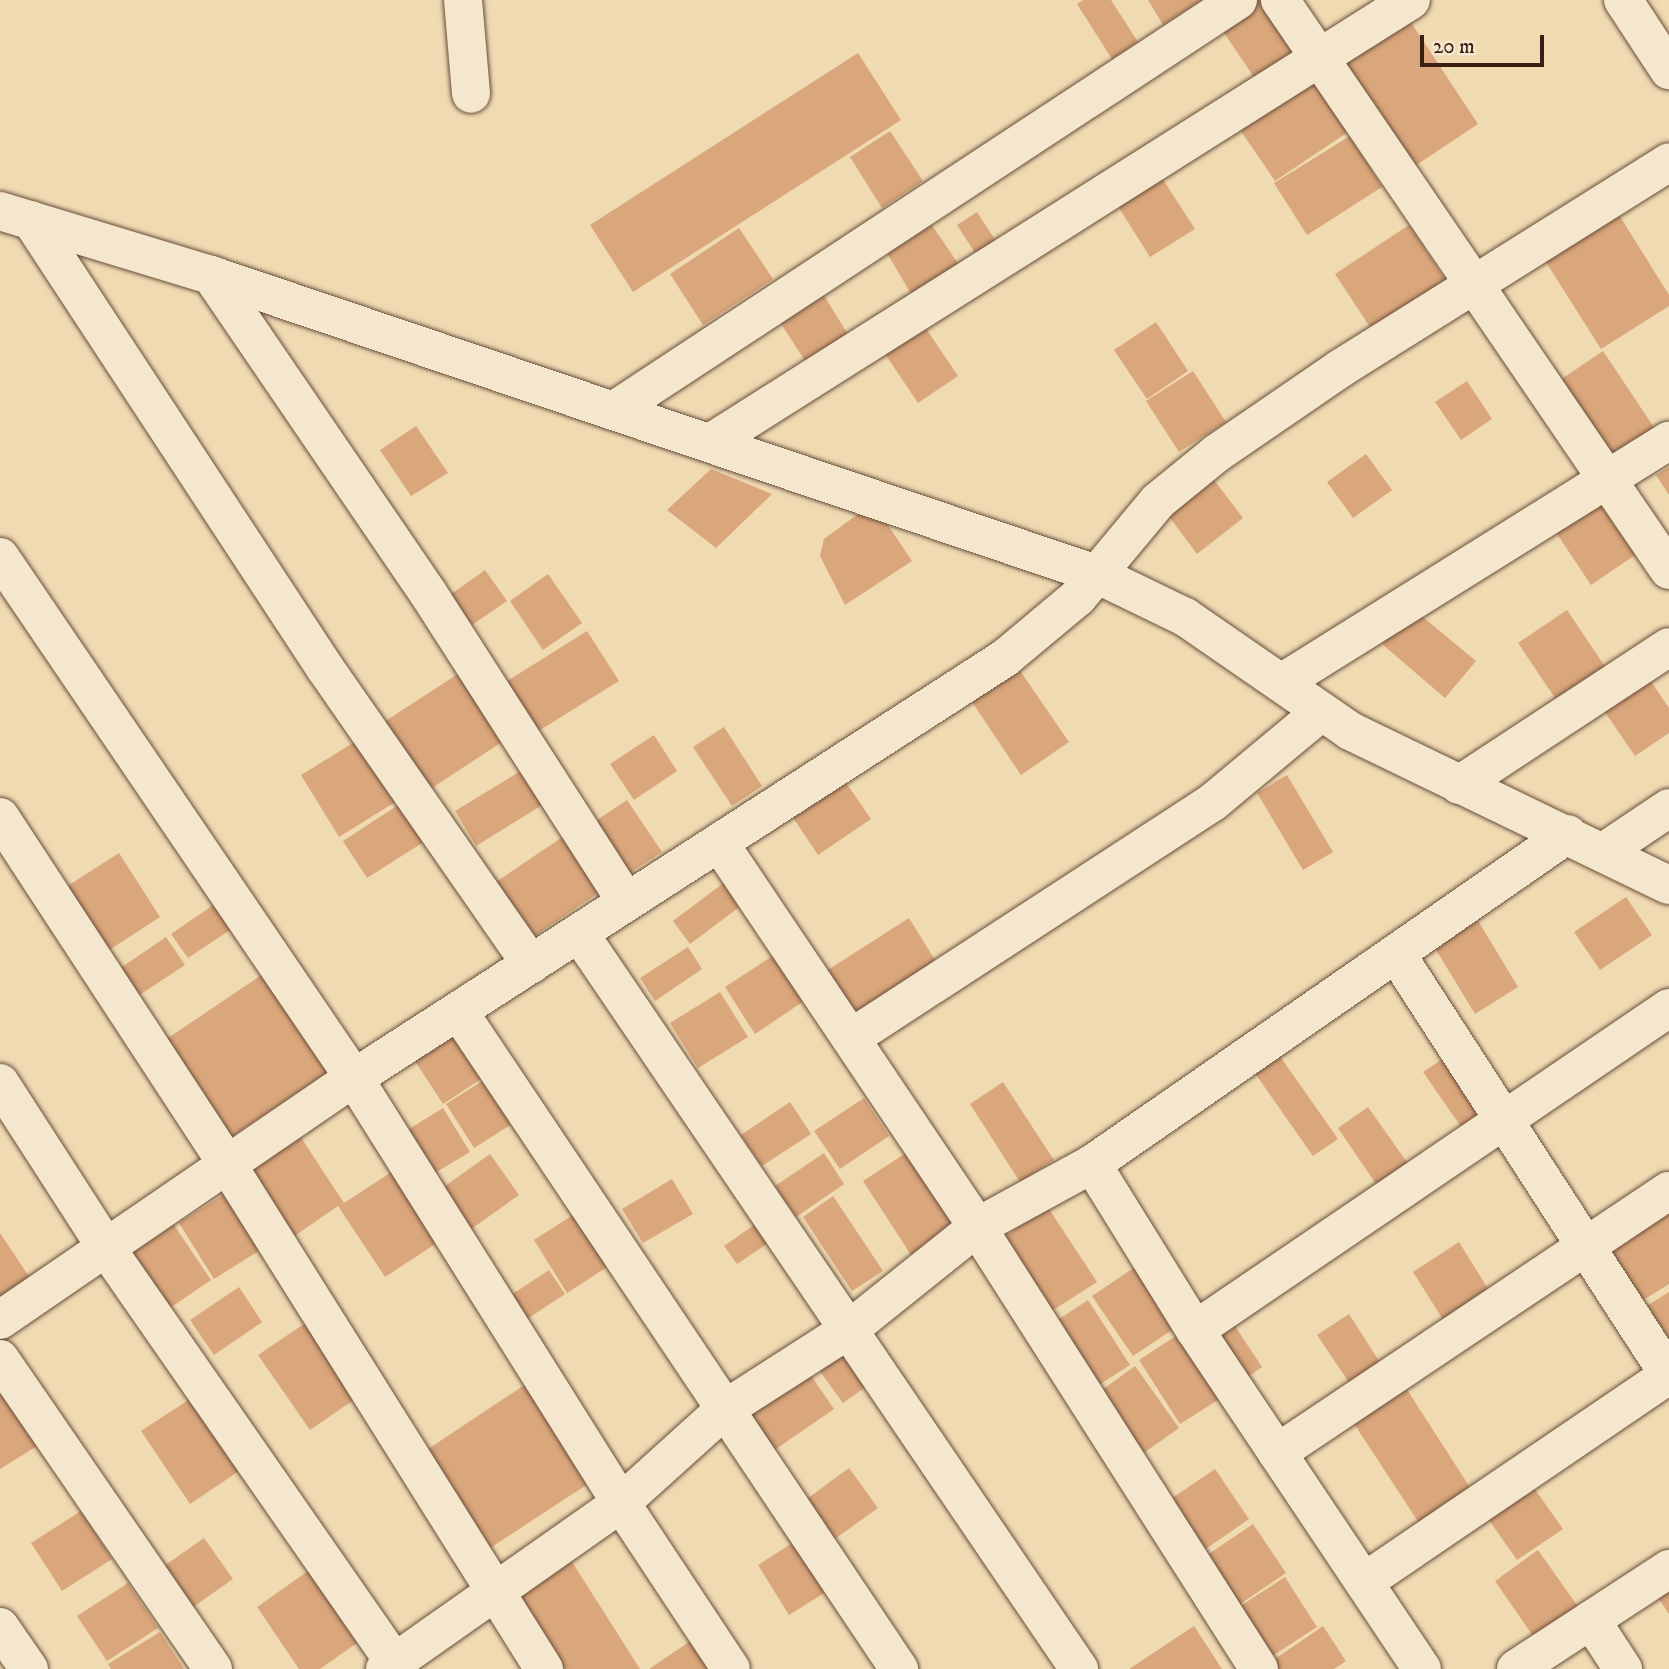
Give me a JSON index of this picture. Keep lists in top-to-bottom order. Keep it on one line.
{"scale_bar":"20 m"}
